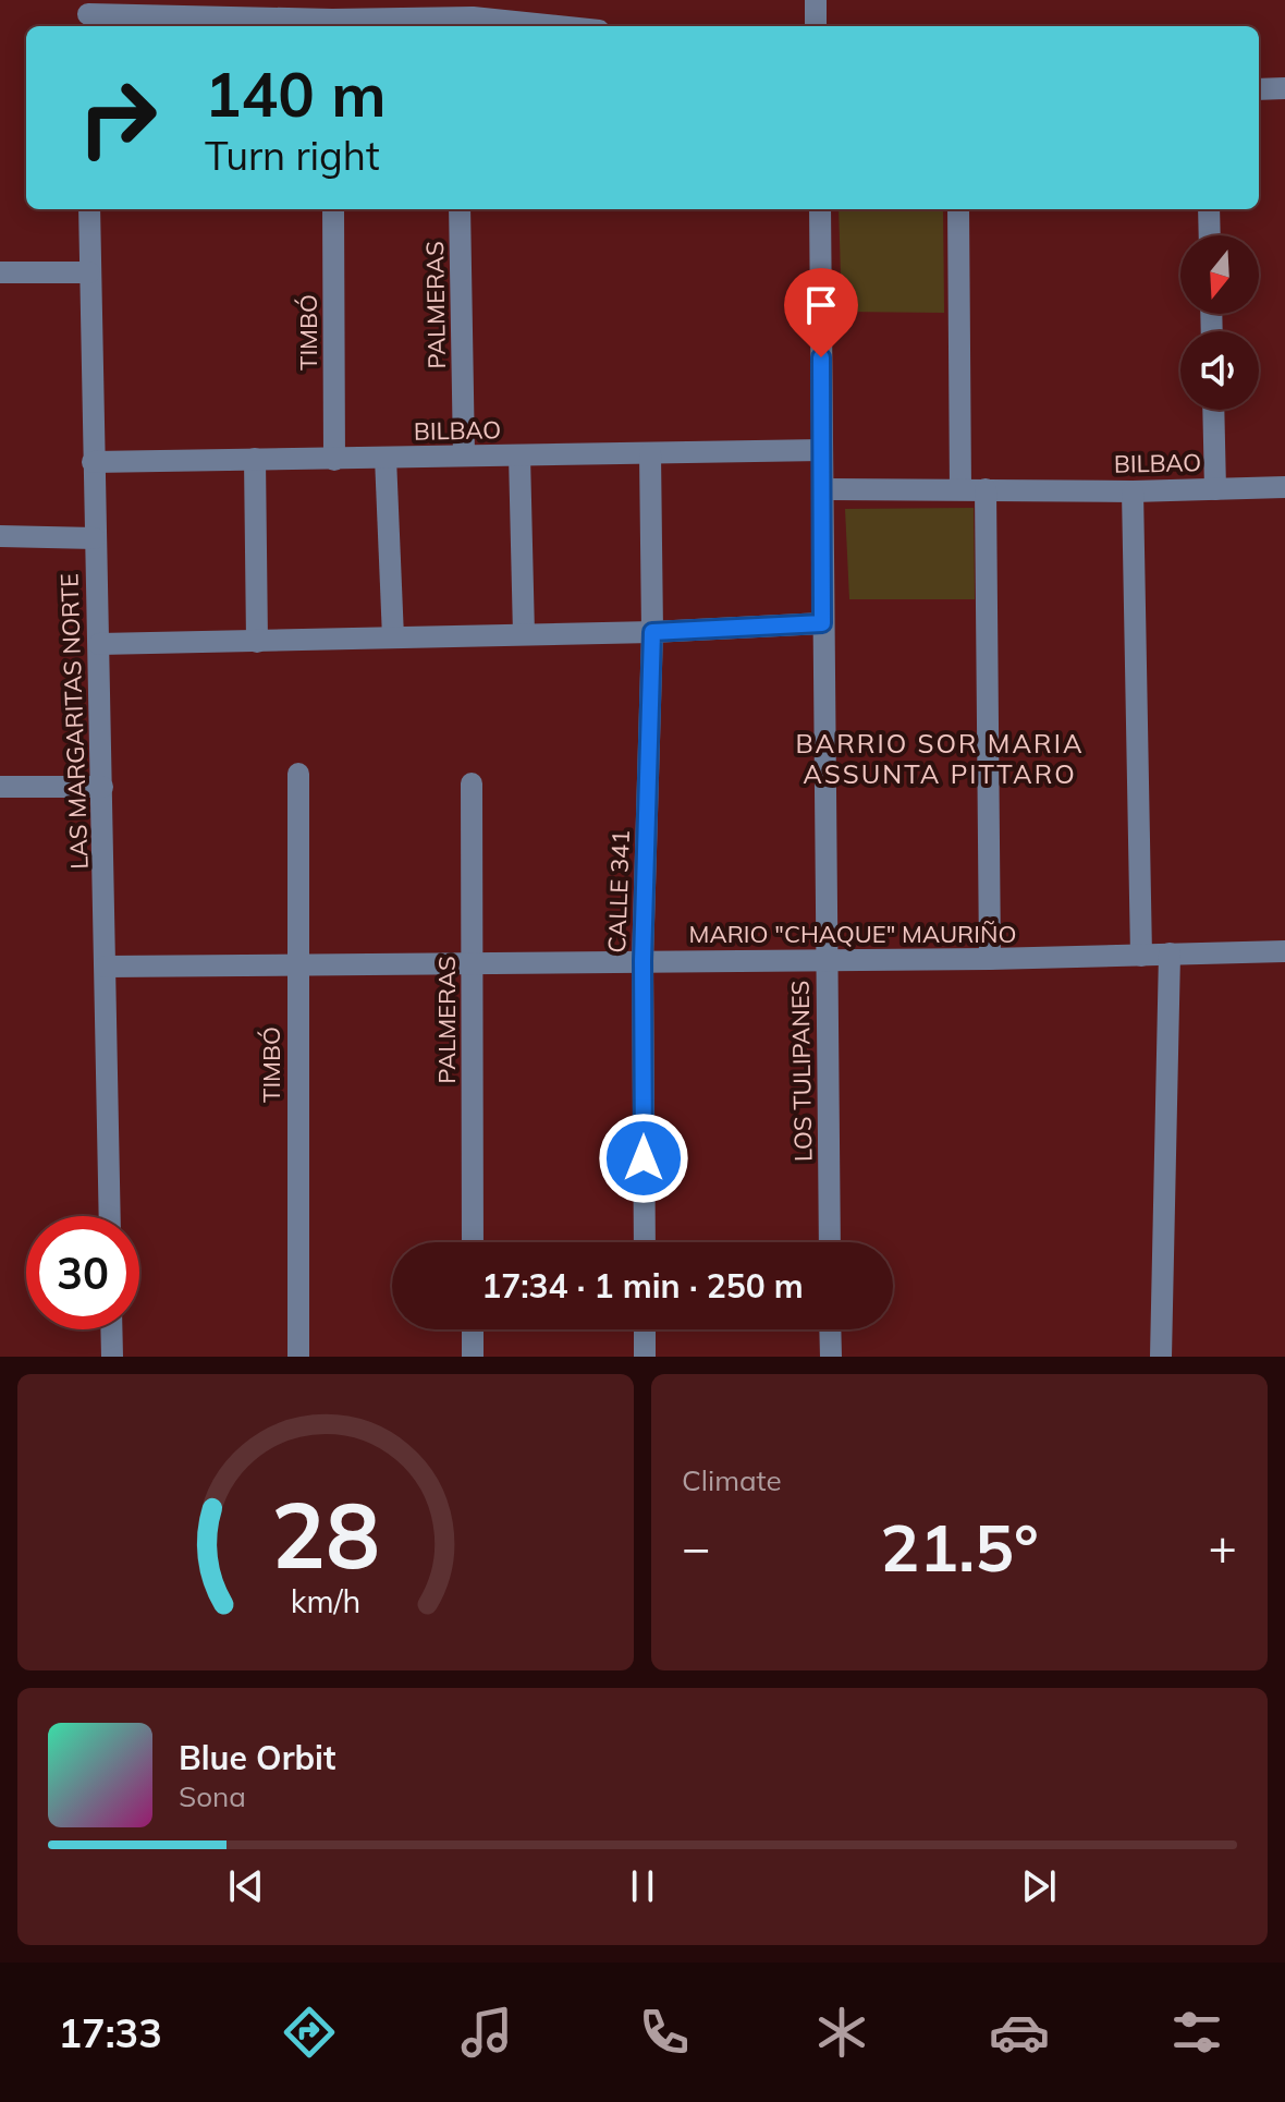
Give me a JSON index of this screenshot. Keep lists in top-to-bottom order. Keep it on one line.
{"streets":{"street":["PALMERAS","TIMBÓ","BILBAO","LAS MARGARITAS NORTE","CALLE 341","MARIO \"CHAQUE\" MAURIÑO","LOS TULIPANES"]},"crossings":[["PALMERAS","BILBAO"],["PALMERAS","MARIO \"CHAQUE\" MAURIÑO"],["TIMBÓ","BILBAO"],["TIMBÓ","MARIO \"CHAQUE\" MAURIÑO"],["BILBAO","LAS MARGARITAS NORTE"],["BILBAO","CALLE 341"],["BILBAO","LOS TULIPANES"],["LAS MARGARITAS NORTE","MARIO \"CHAQUE\" MAURIÑO"],["CALLE 341","MARIO \"CHAQUE\" MAURIÑO"],["MARIO \"CHAQUE\" MAURIÑO","LOS TULIPANES"]],"districts":["BARRIO SOR MARIA ASSUNTA PITTARO"],"north":"bottom","page":{"turn":["140 m","Turn right"],"limit":"30","trip":"17:34 · 1 min · 250 m","tile":"Climate","heat":["−","21.5°","+"],"song":["Blue Orbit","Sona"],"tabs":"17:33","gauge":["28","km/h"]}}
